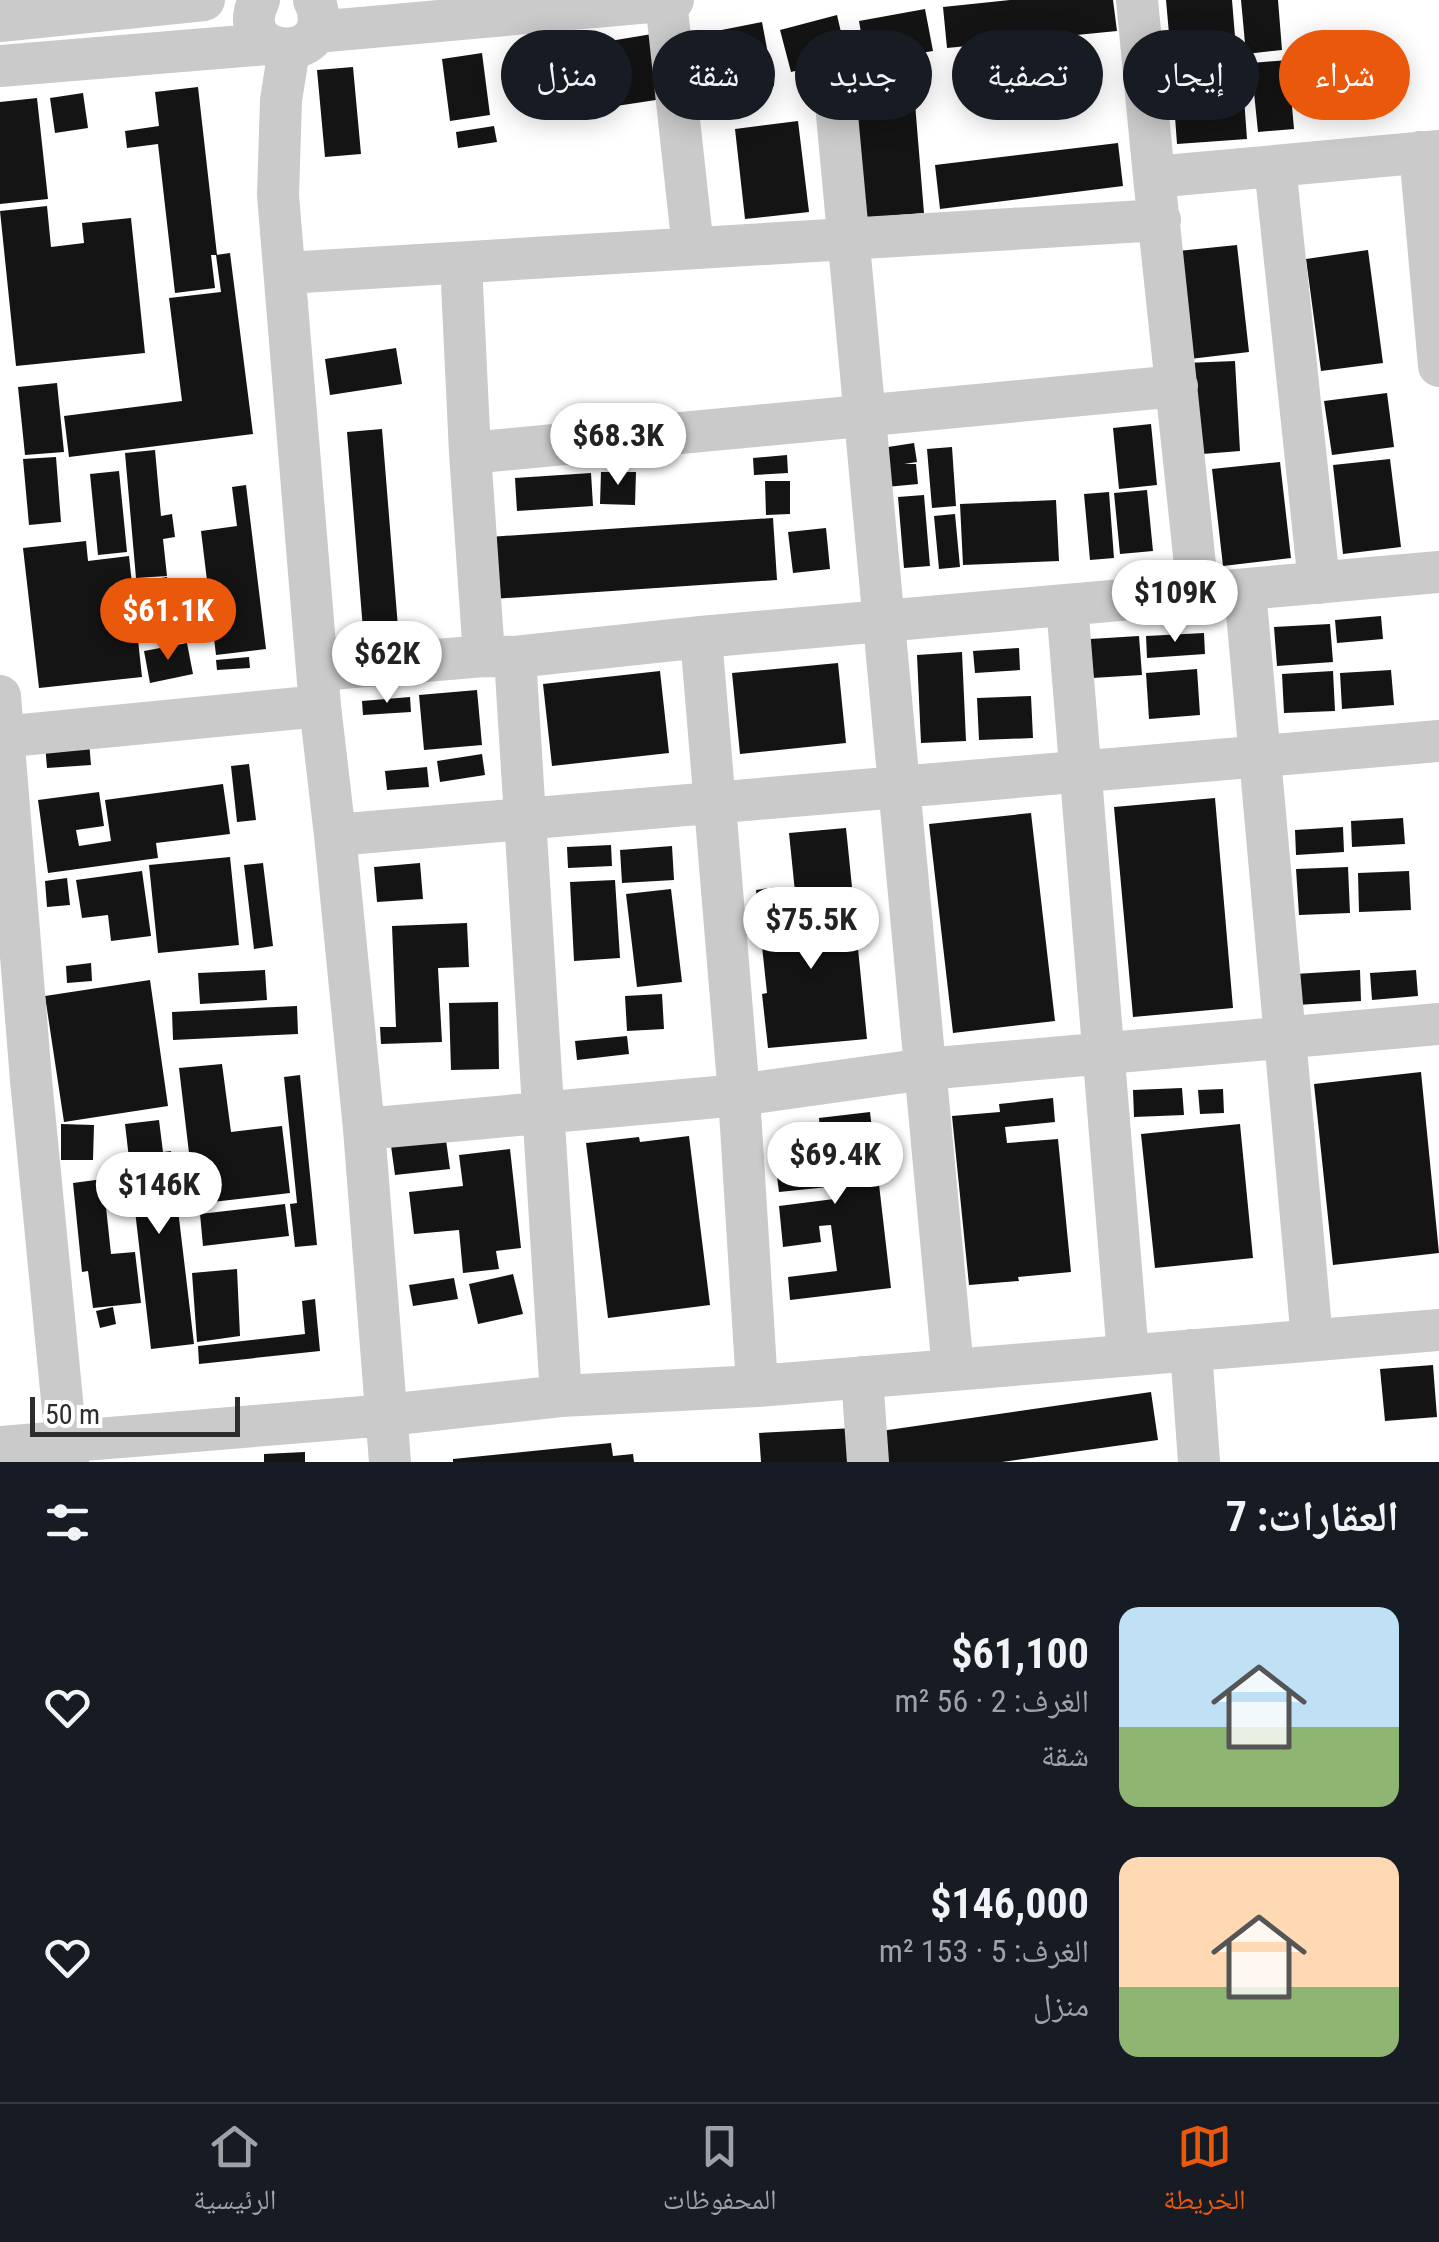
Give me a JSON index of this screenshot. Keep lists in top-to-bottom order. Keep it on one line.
{"scale_bar":"50 m","page":{"chip":["شراء","إيجار","تصفية","جديد","شقة","منزل"],"price":["$68.3K","$109K","$61.1K","$62K","$75.5K","$69.4K","$146K"],"scale":"50 m","heading":"العقارات: 7","list":[{"name":"$61,100","note":"الغرف: 2 · 56 m² · شقة"},{"name":"$146,000","note":"الغرف: 5 · 153 m² · منزل"}],"tabs":["الخريطة","المحفوظات","الرئيسية"]}}
